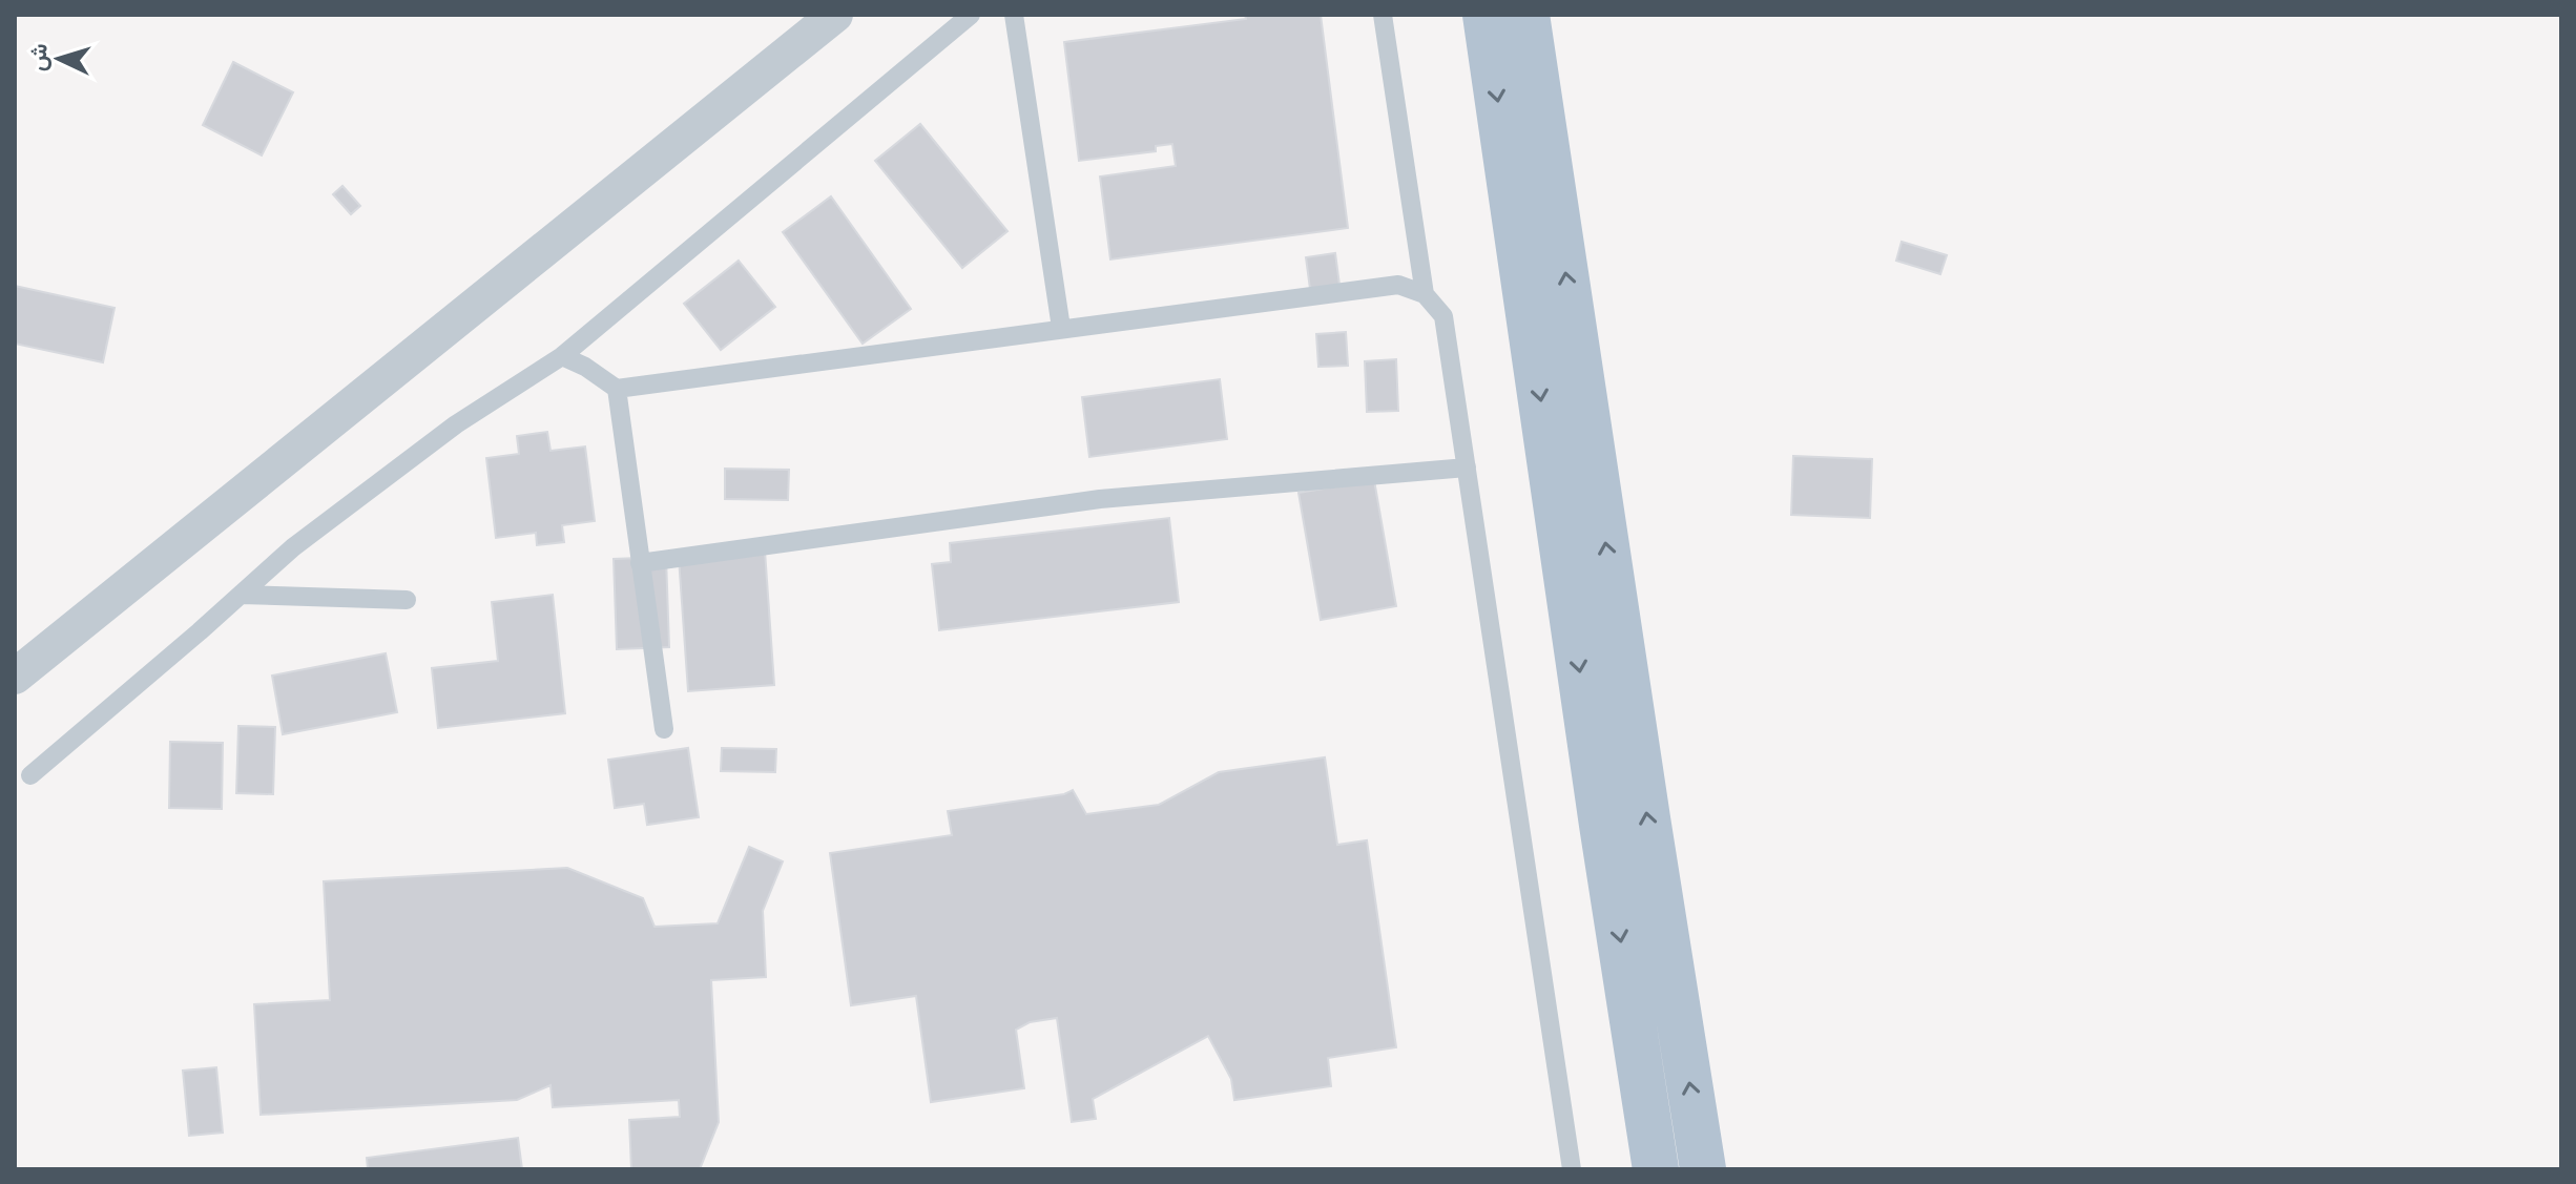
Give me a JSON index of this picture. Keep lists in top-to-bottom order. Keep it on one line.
{"north":"left"}
